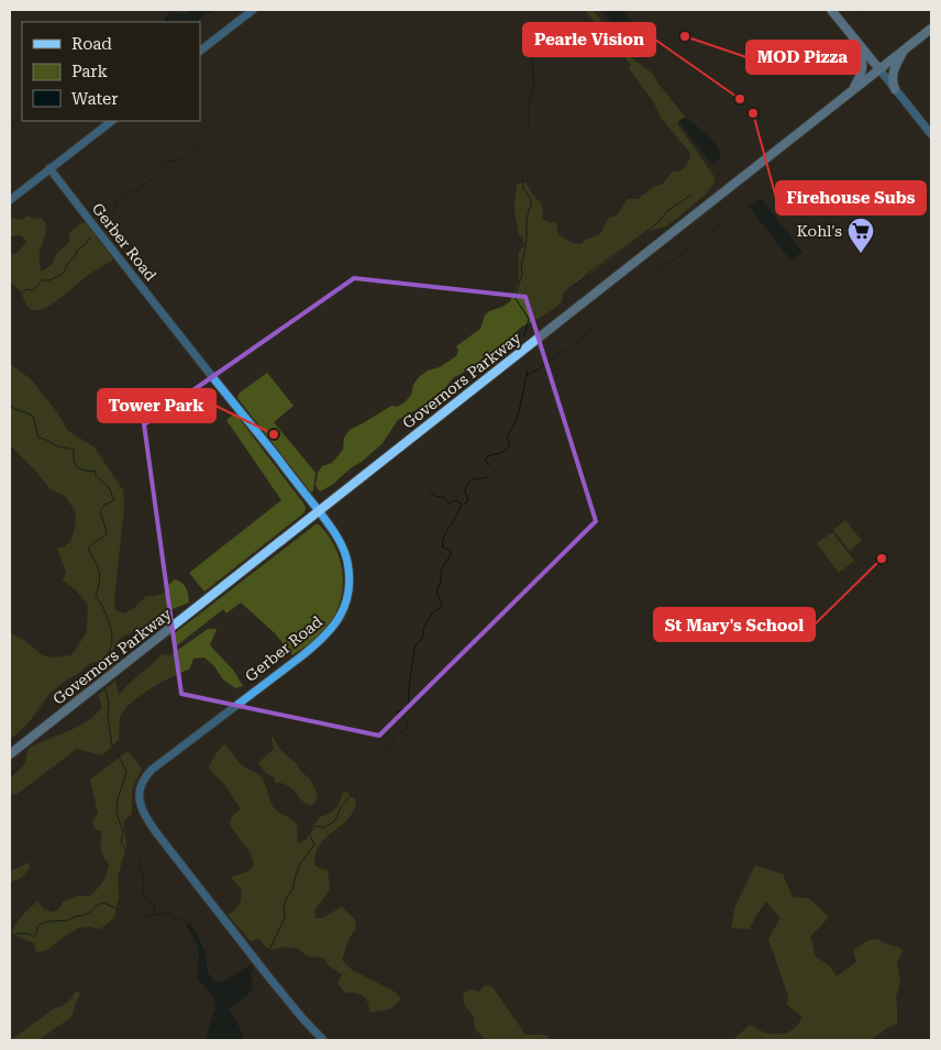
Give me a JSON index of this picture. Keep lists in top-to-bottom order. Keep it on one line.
{"streets":{"main road":["Governors Parkway"],"street":["Gerber Road"]},"crossings":[["Gerber Road","Governors Parkway"]],"places":{"other":["MOD Pizza","Pearle Vision","Firehouse Subs","Tower Park","St Mary's School"],"supermarket":["Kohl's"]},"legend":["Road","Park","Water"]}
